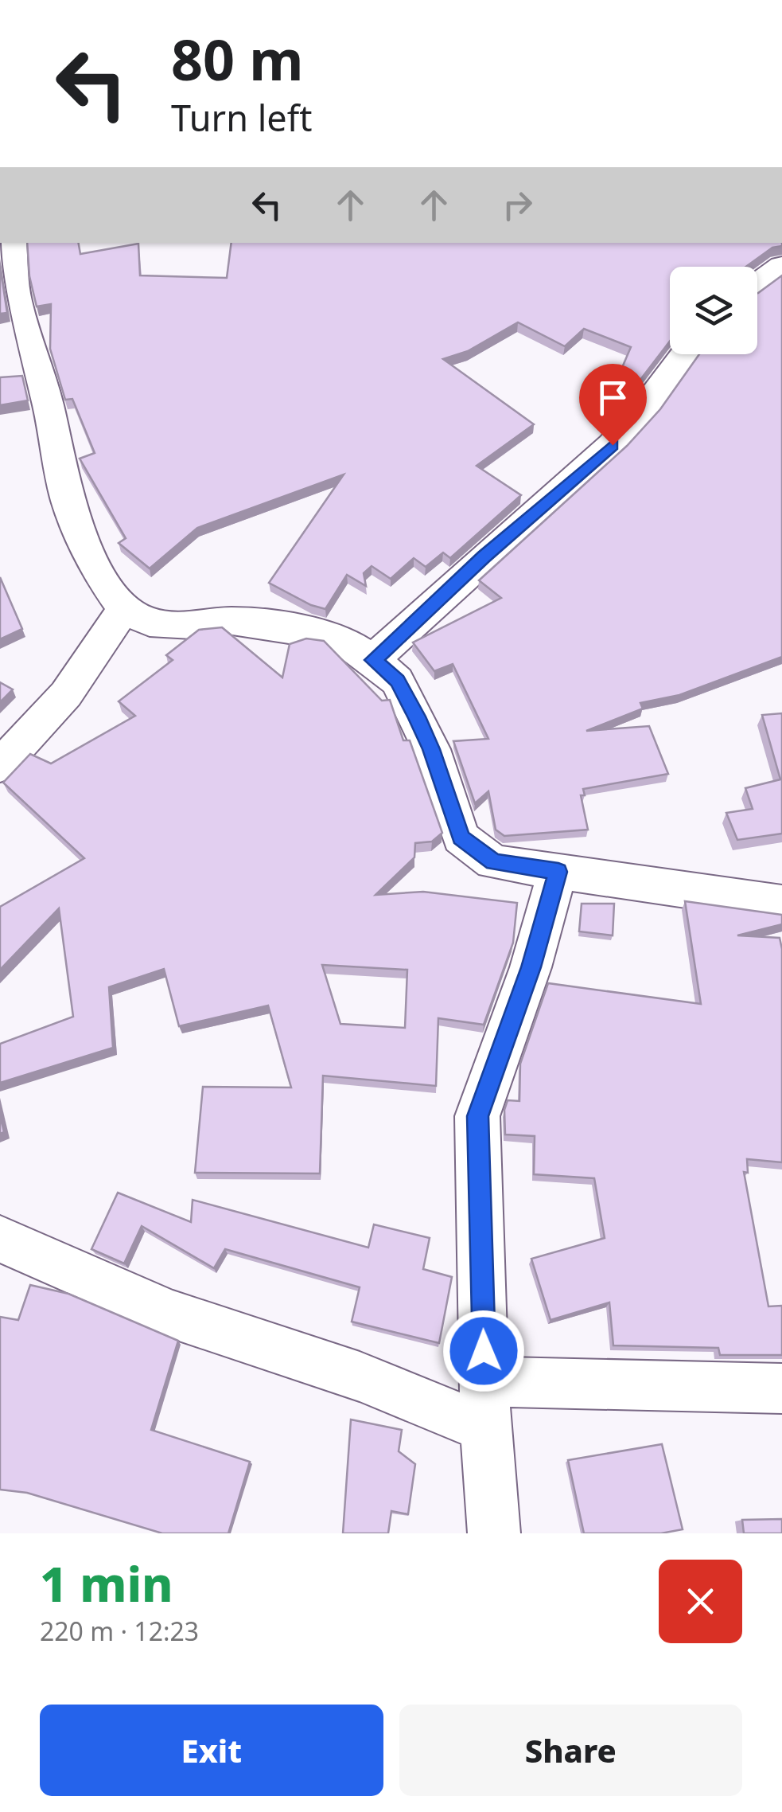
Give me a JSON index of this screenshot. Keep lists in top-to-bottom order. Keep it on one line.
{"page":{"turn":["80 m","Turn left"],"heading":["1 min","220 m · 12:23"],"buttons":["Exit","Share"]}}
